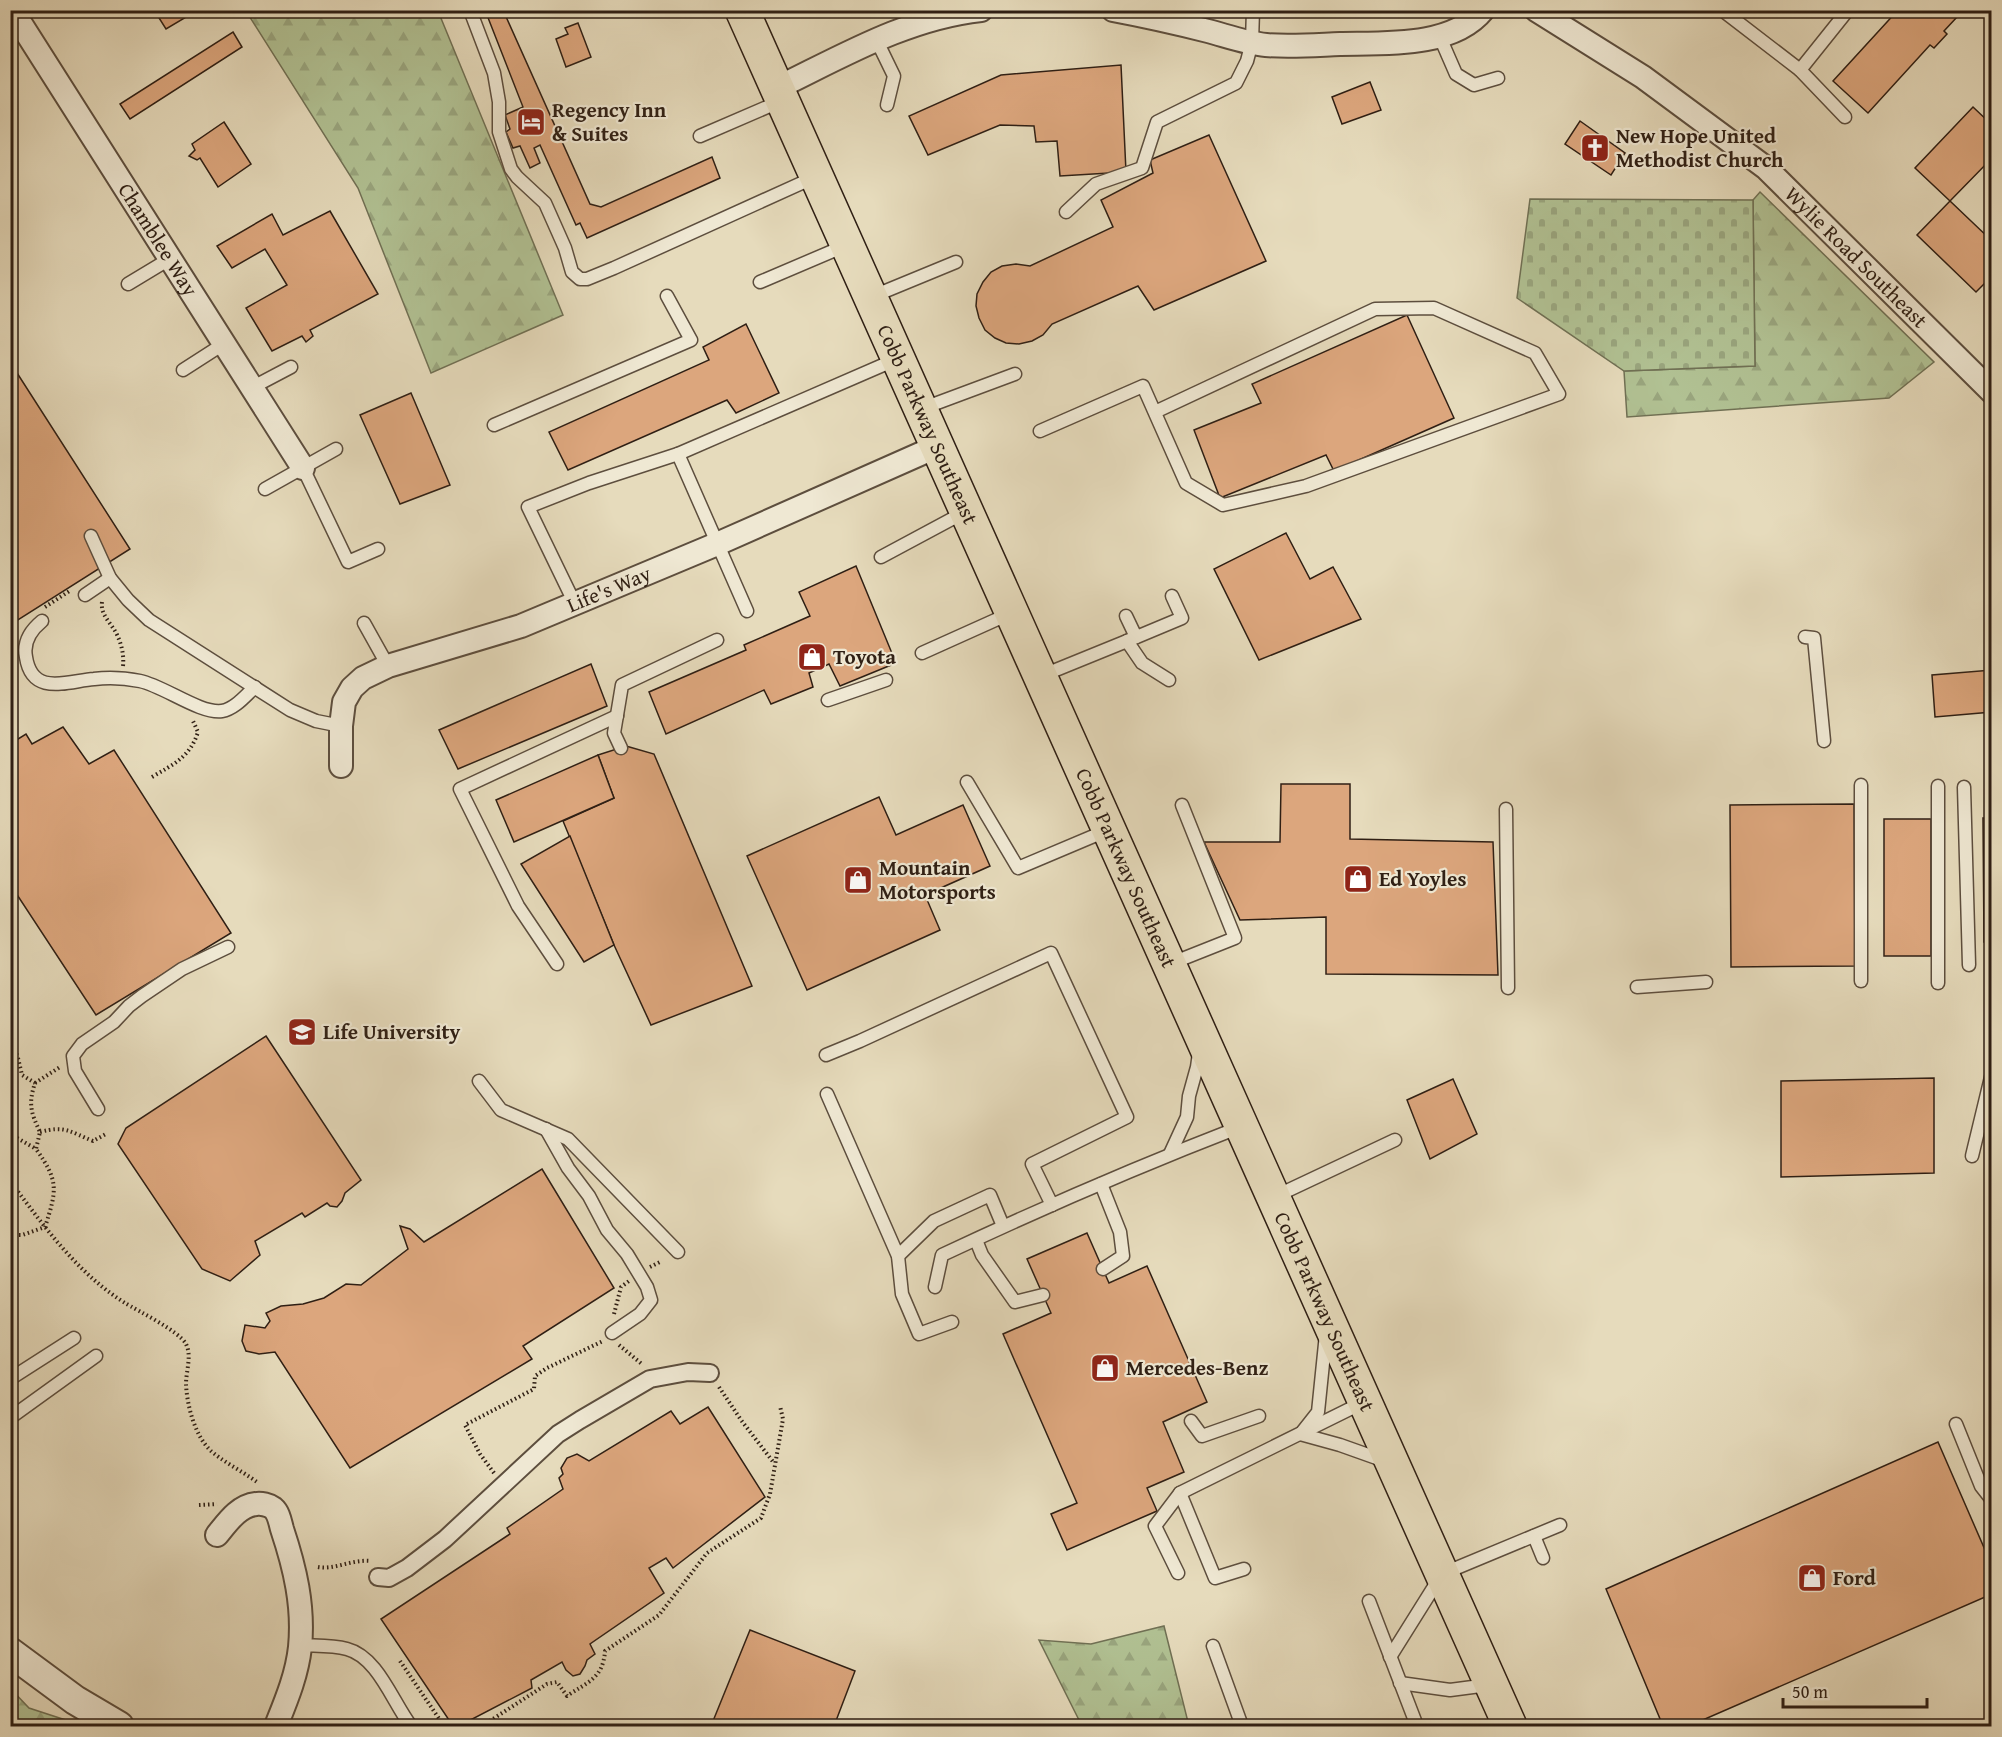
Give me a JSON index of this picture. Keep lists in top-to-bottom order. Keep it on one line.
{"streets":{"main road":["Cobb Parkway Southeast"],"street":["Chamblee Way","Wylie Road Southeast","Life's Way"]},"crossings":[["Cobb Parkway Southeast","Life's Way"]],"places":{"hotel":["Regency Inn & Suites"],"church":["New Hope United Methodist Church"],"shop":["Toyota","Ed Yoyles","Mountain Motorsports","Mercedes-Benz","Ford"],"school or university":["Life University"]},"scale_bar":"50 m"}
